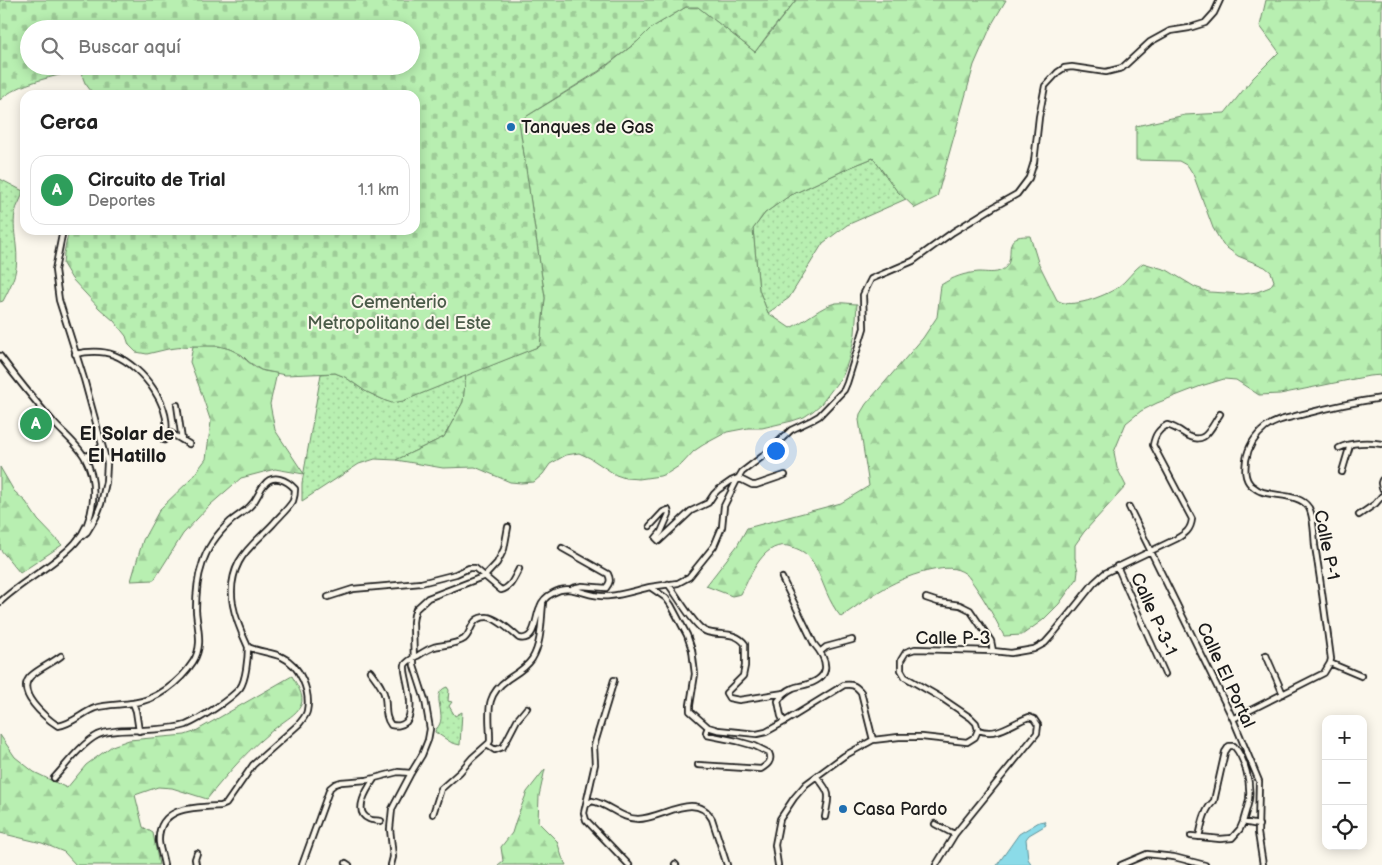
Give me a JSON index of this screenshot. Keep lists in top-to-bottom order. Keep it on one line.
{"streets":{"street":["Calle P-1","Calle P-3-1","Calle P-3","Calle El Portal"]},"crossings":[["Calle P-3-1","Calle P-3"],["Calle P-3","Calle El Portal"]],"districts":["El Solar de El Hatillo"],"parks":["Cementerio Metropolitano del Este"],"places":["Tanques de Gas","Casa Pardo"],"page":{"search":"Buscar aquí","heading":"Cerca","list":[{"mark":"A","name":"Circuito de Trial","note":"Deportes","value":"1.1 km"}],"pins":"A","map_buttons":["+","−"]}}
